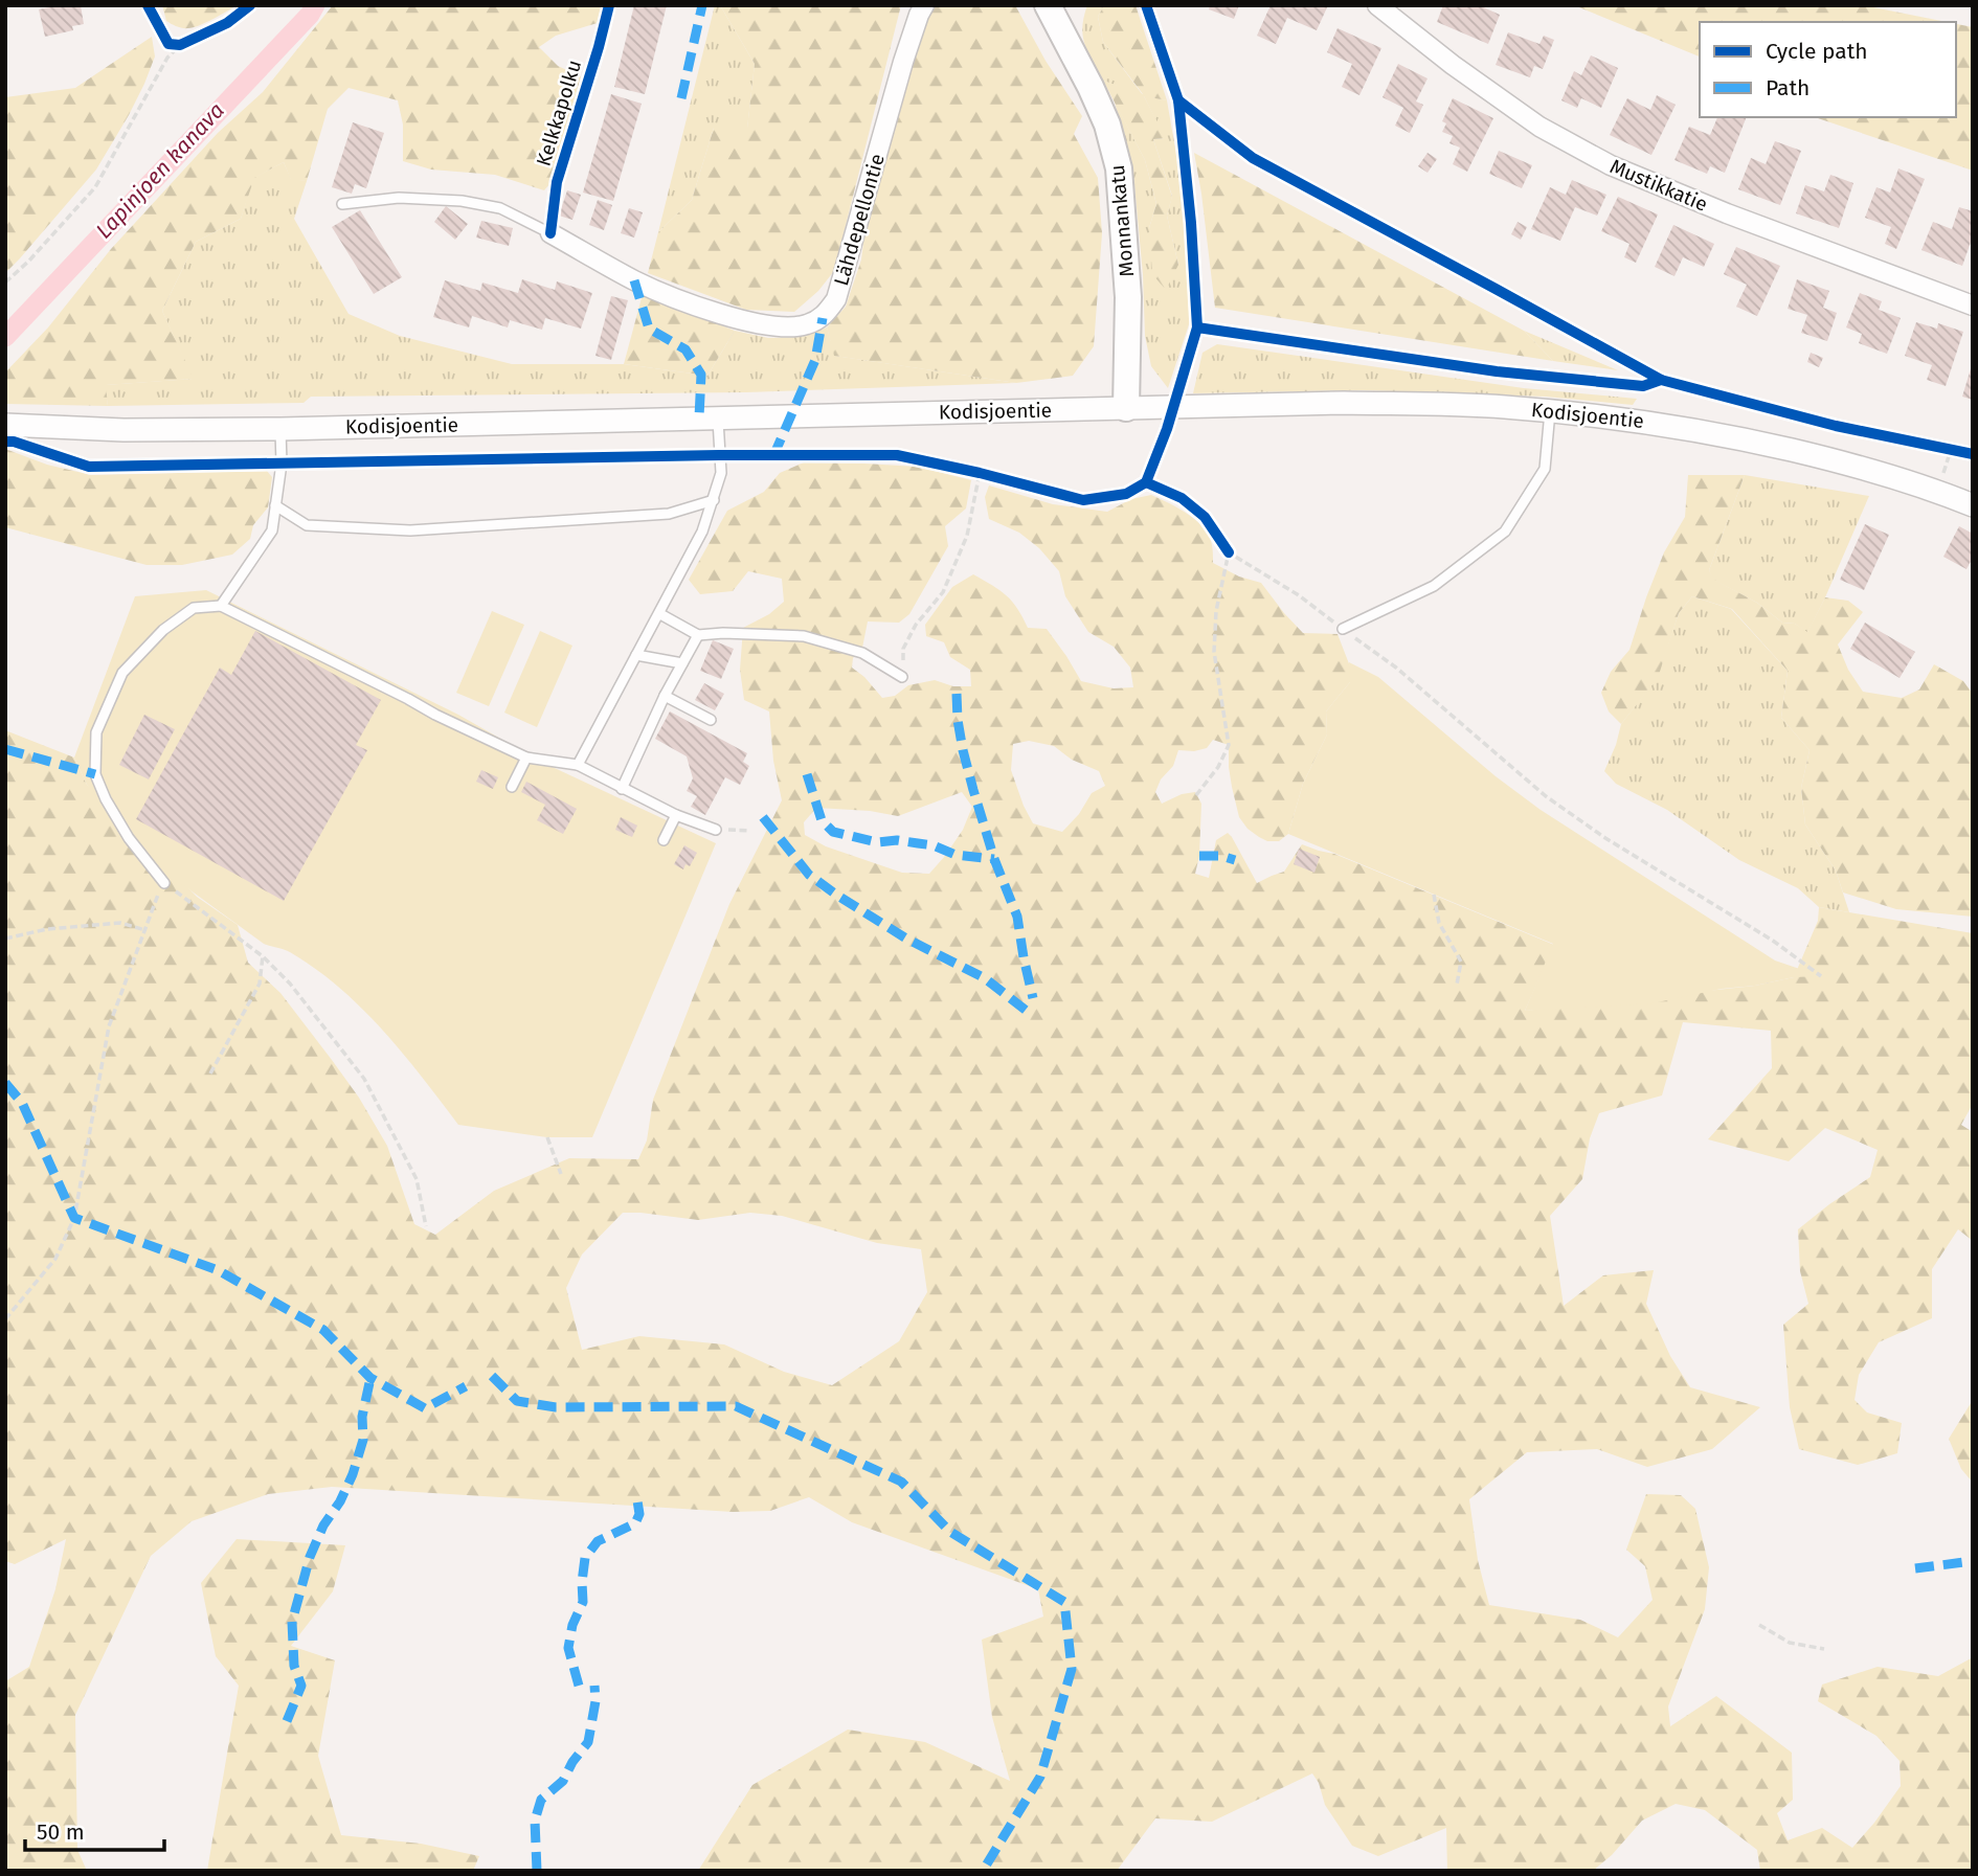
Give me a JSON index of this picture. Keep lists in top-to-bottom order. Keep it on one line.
{"streets":{"main road":["Monnankatu"],"street":["Mustikkatie","Lähdepellontie","Kodisjoentie"],"cycle path":["Kelkkapolku"]},"crossings":[["Monnankatu","Kodisjoentie"]],"water":["Lapinjoen kanava"],"legend":["Cycle path","Path"],"scale_bar":"50 m"}
